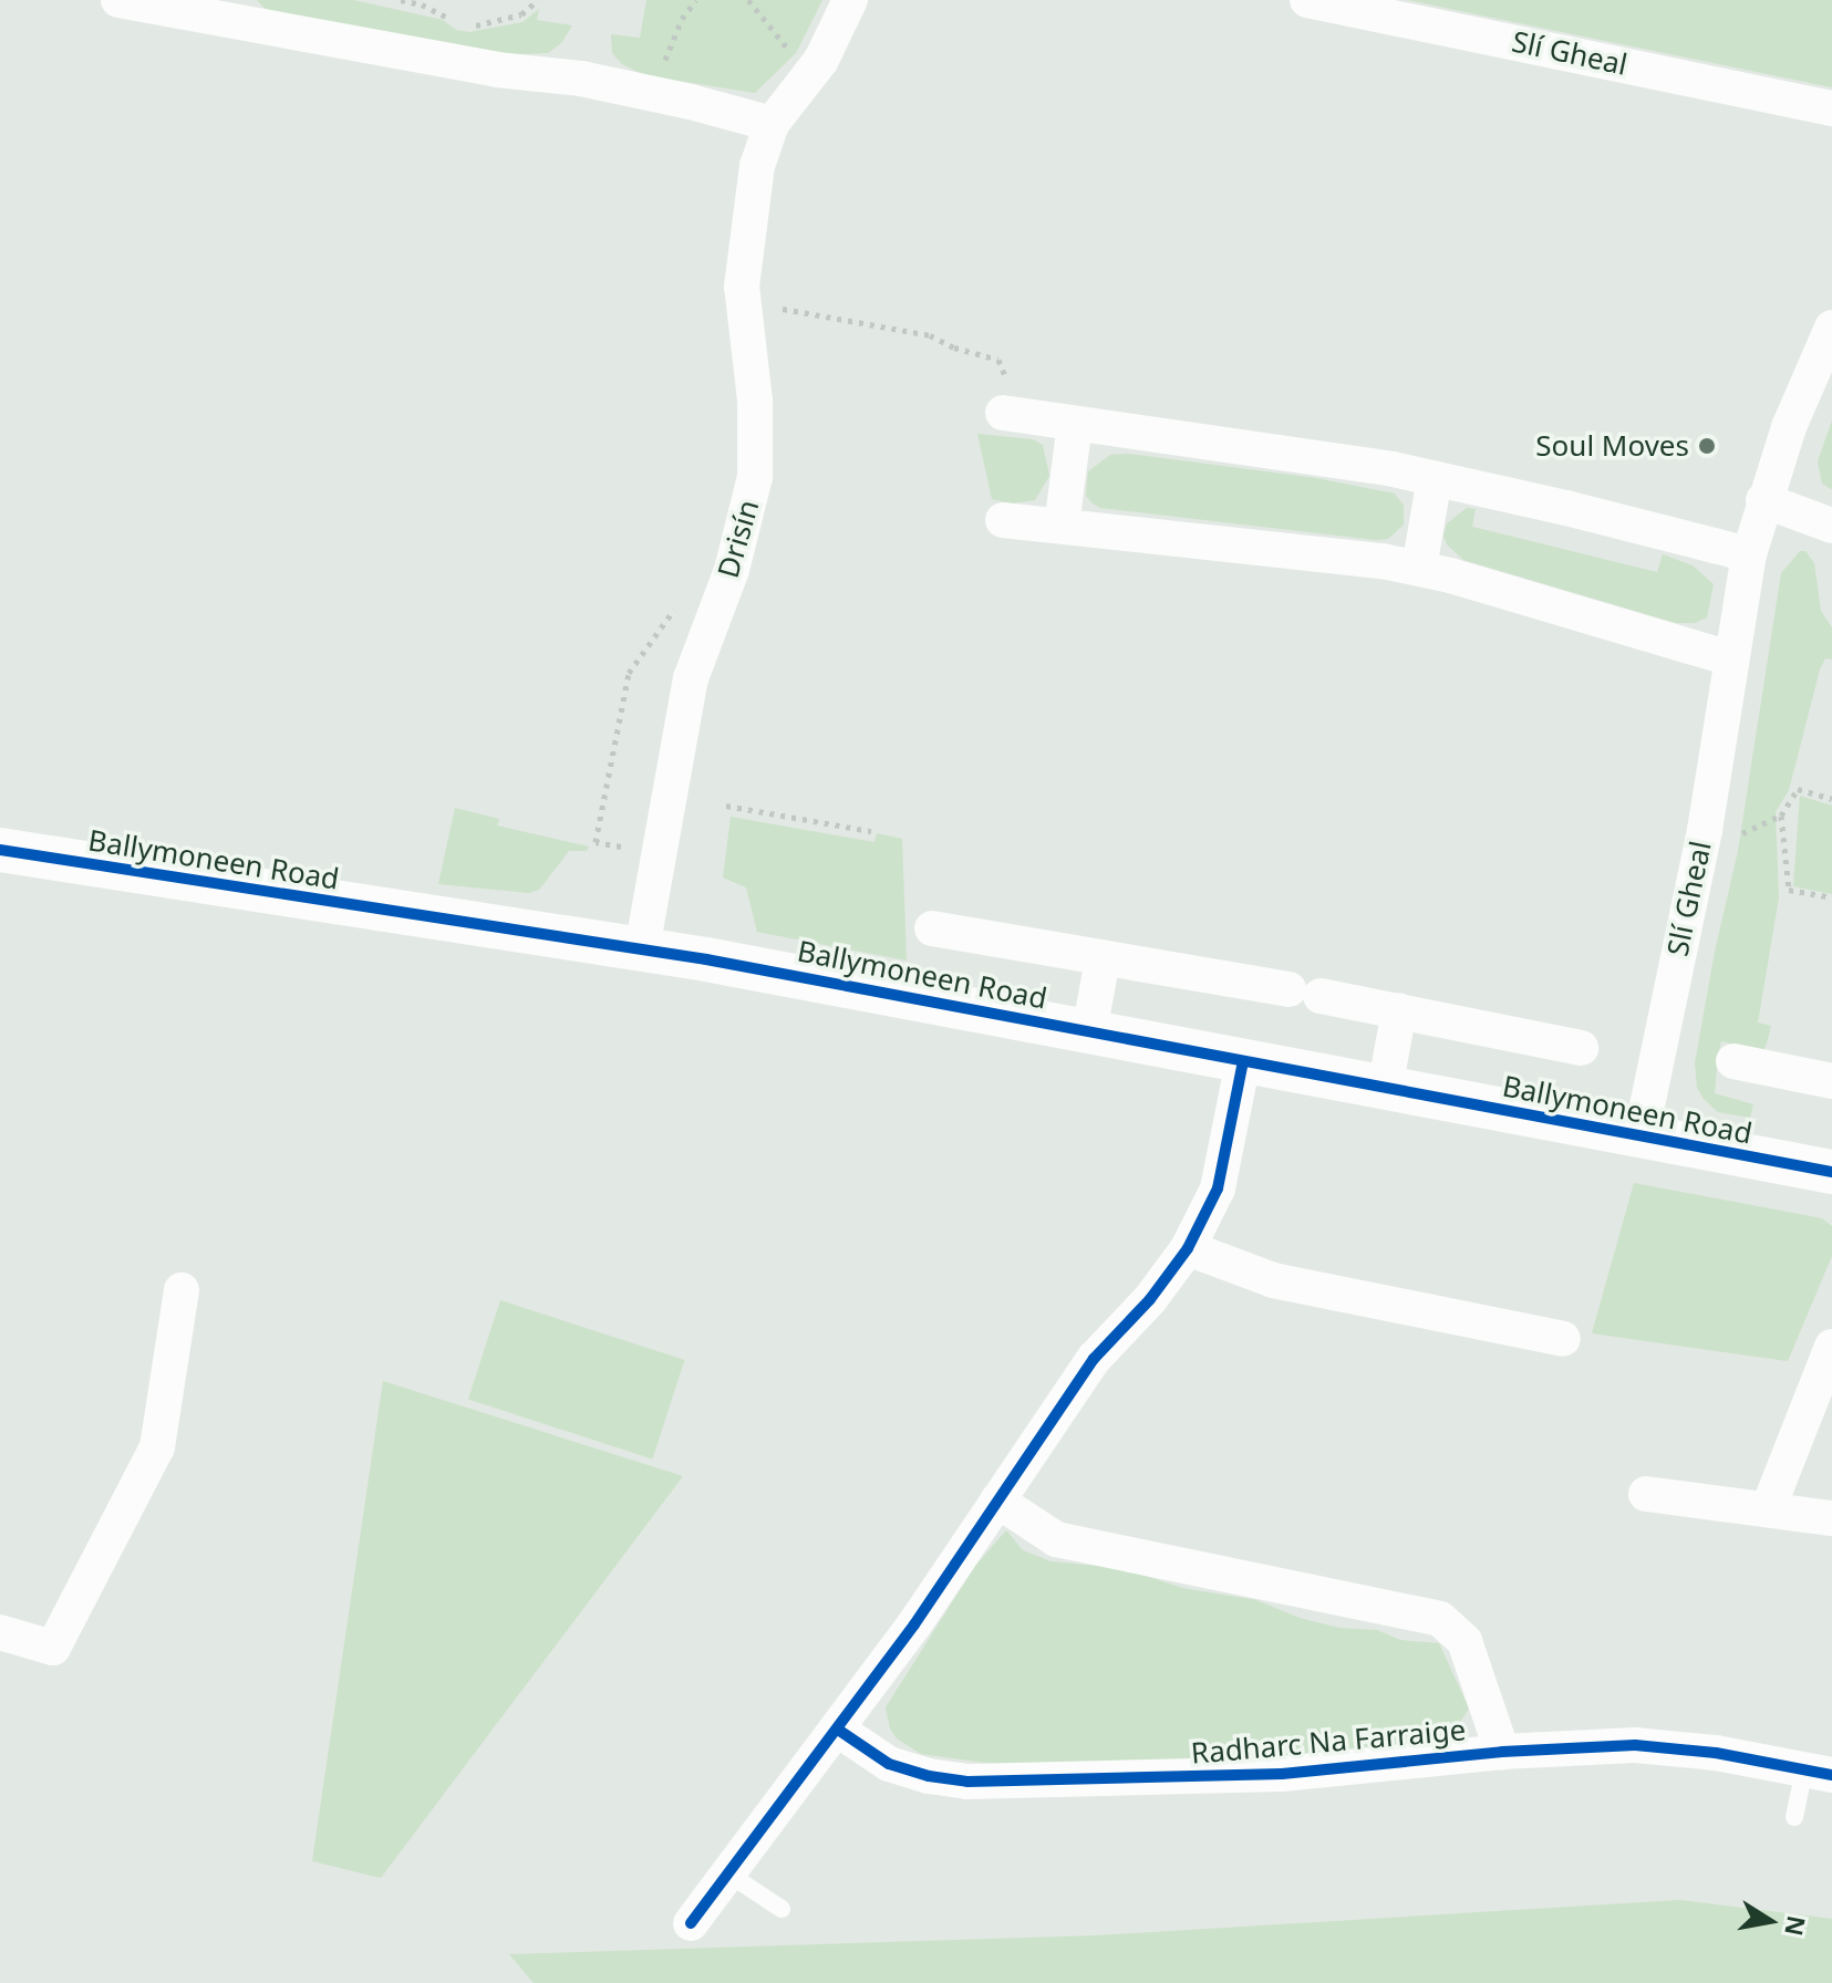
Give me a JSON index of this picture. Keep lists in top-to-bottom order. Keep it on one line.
{"streets":{"street":["Slí Gheal","Drisín","Ballymoneen Road","Radharc Na Farraige"]},"crossings":[["Slí Gheal","Ballymoneen Road"],["Drisín","Ballymoneen Road"]],"places":["Soul Moves"],"north":"right"}
